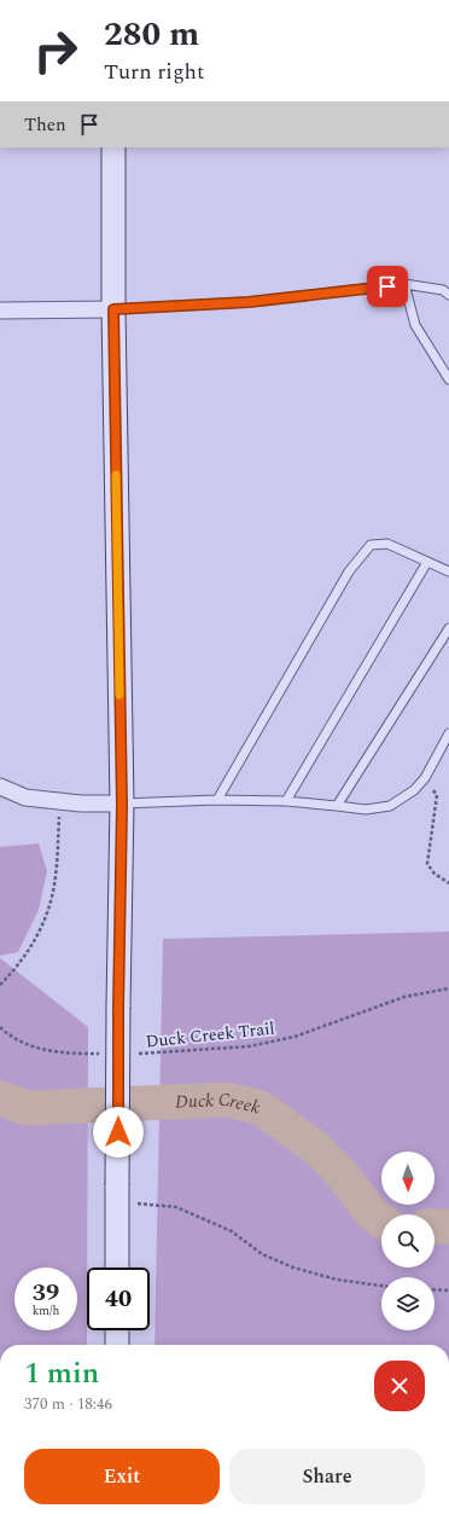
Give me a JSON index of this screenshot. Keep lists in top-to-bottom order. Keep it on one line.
{"streets":{"path":["Duck Creek Trail"]},"water":["Duck Creek"],"north":"bottom","page":{"turn":["280 m","Turn right"],"then":"Then","speed":"39 km/h","limit":"40","heading":["1 min","370 m · 18:46"],"buttons":["Exit","Share"]}}
